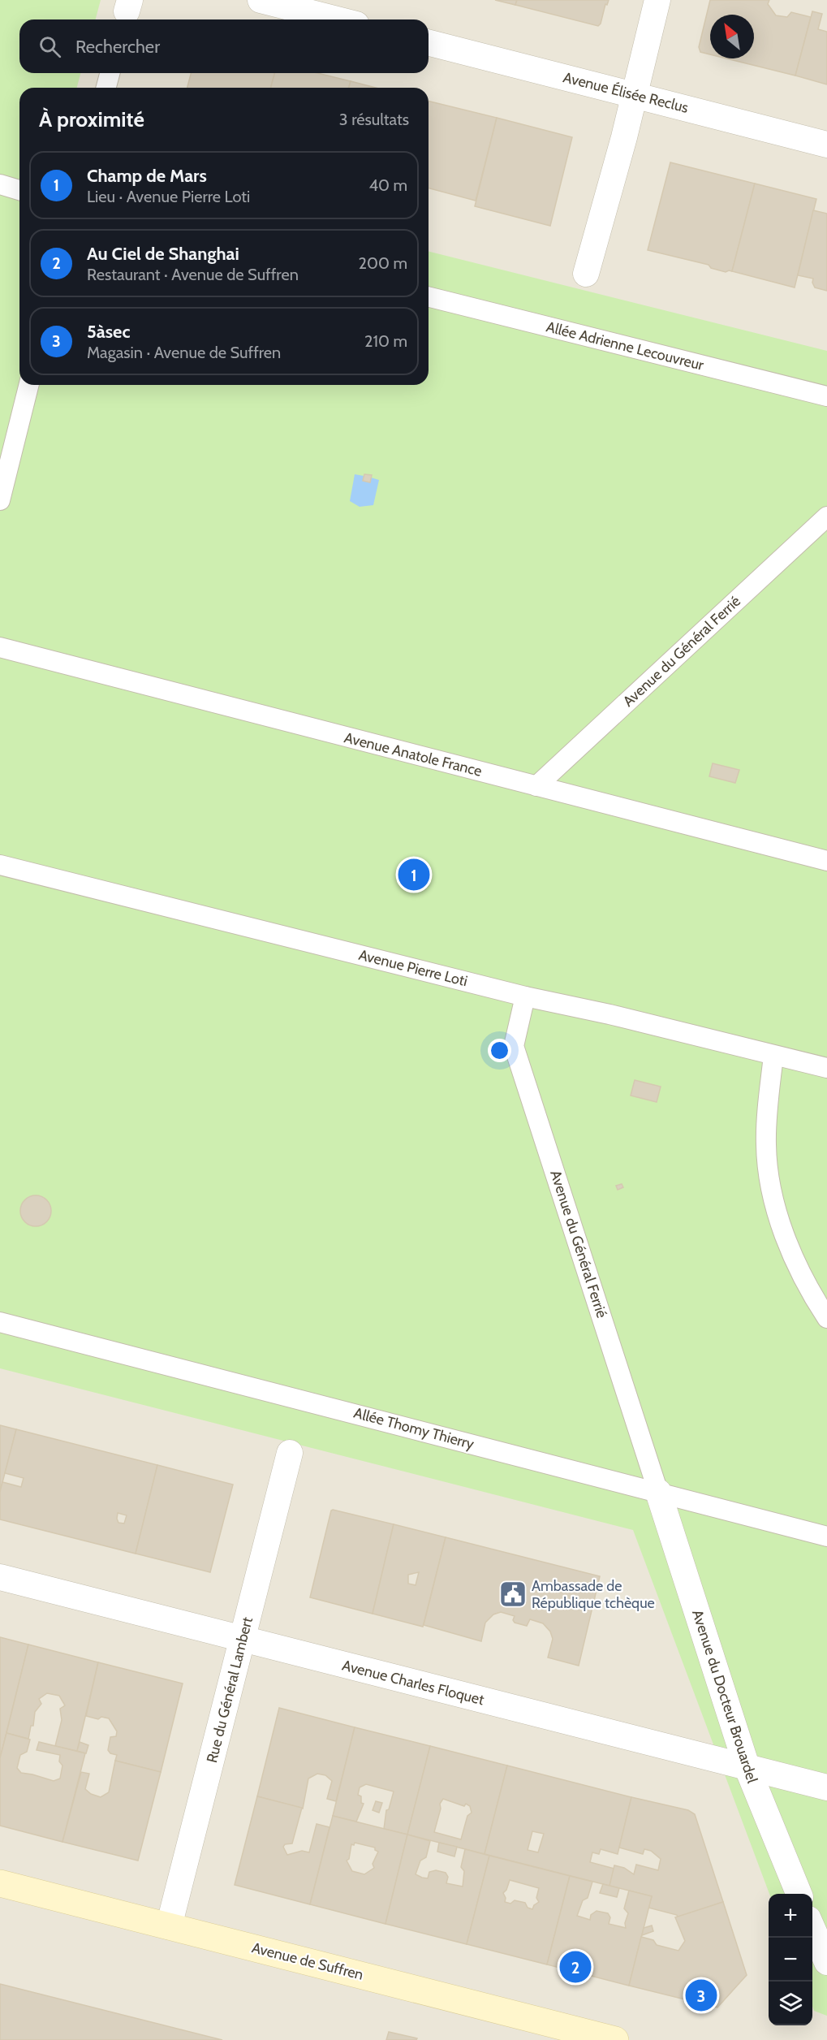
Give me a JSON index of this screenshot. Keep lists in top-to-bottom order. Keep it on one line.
{"streets":{"main road":["Avenue de Suffren"],"street":["Avenue Élisée Reclus","Allée Adrienne Lecouvreur","Avenue du Général Ferrié","Avenue Anatole France","Avenue Pierre Loti","Allée Thomy Thierry","Avenue Charles Floquet","Rue du Général Lambert","Avenue du Docteur Brouardel"]},"crossings":[["Avenue du Général Ferrié","Avenue Anatole France"],["Avenue du Général Ferrié","Avenue Pierre Loti"],["Avenue du Général Ferrié","Allée Thomy Thierry"],["Avenue du Général Ferrié","Avenue du Docteur Brouardel"],["Allée Thomy Thierry","Avenue du Docteur Brouardel"],["Avenue Charles Floquet","Rue du Général Lambert"],["Avenue Charles Floquet","Avenue du Docteur Brouardel"],["Rue du Général Lambert","Avenue de Suffren"]],"places":{"public building":["Ambassade de République tchèque"]},"north":"top left","page":{"search":"Rechercher","heading":["À proximité","3 résultats"],"list":[{"mark":"1","name":"Champ de Mars","note":"Lieu · Avenue Pierre Loti","value":"40 m"},{"mark":"2","name":"Au Ciel de Shanghai","note":"Restaurant · Avenue de Suffren","value":"200 m"},{"mark":"3","name":"5àsec","note":"Magasin · Avenue de Suffren","value":"210 m"}],"pins":["1","2","3"],"map_buttons":["+","−"]}}
